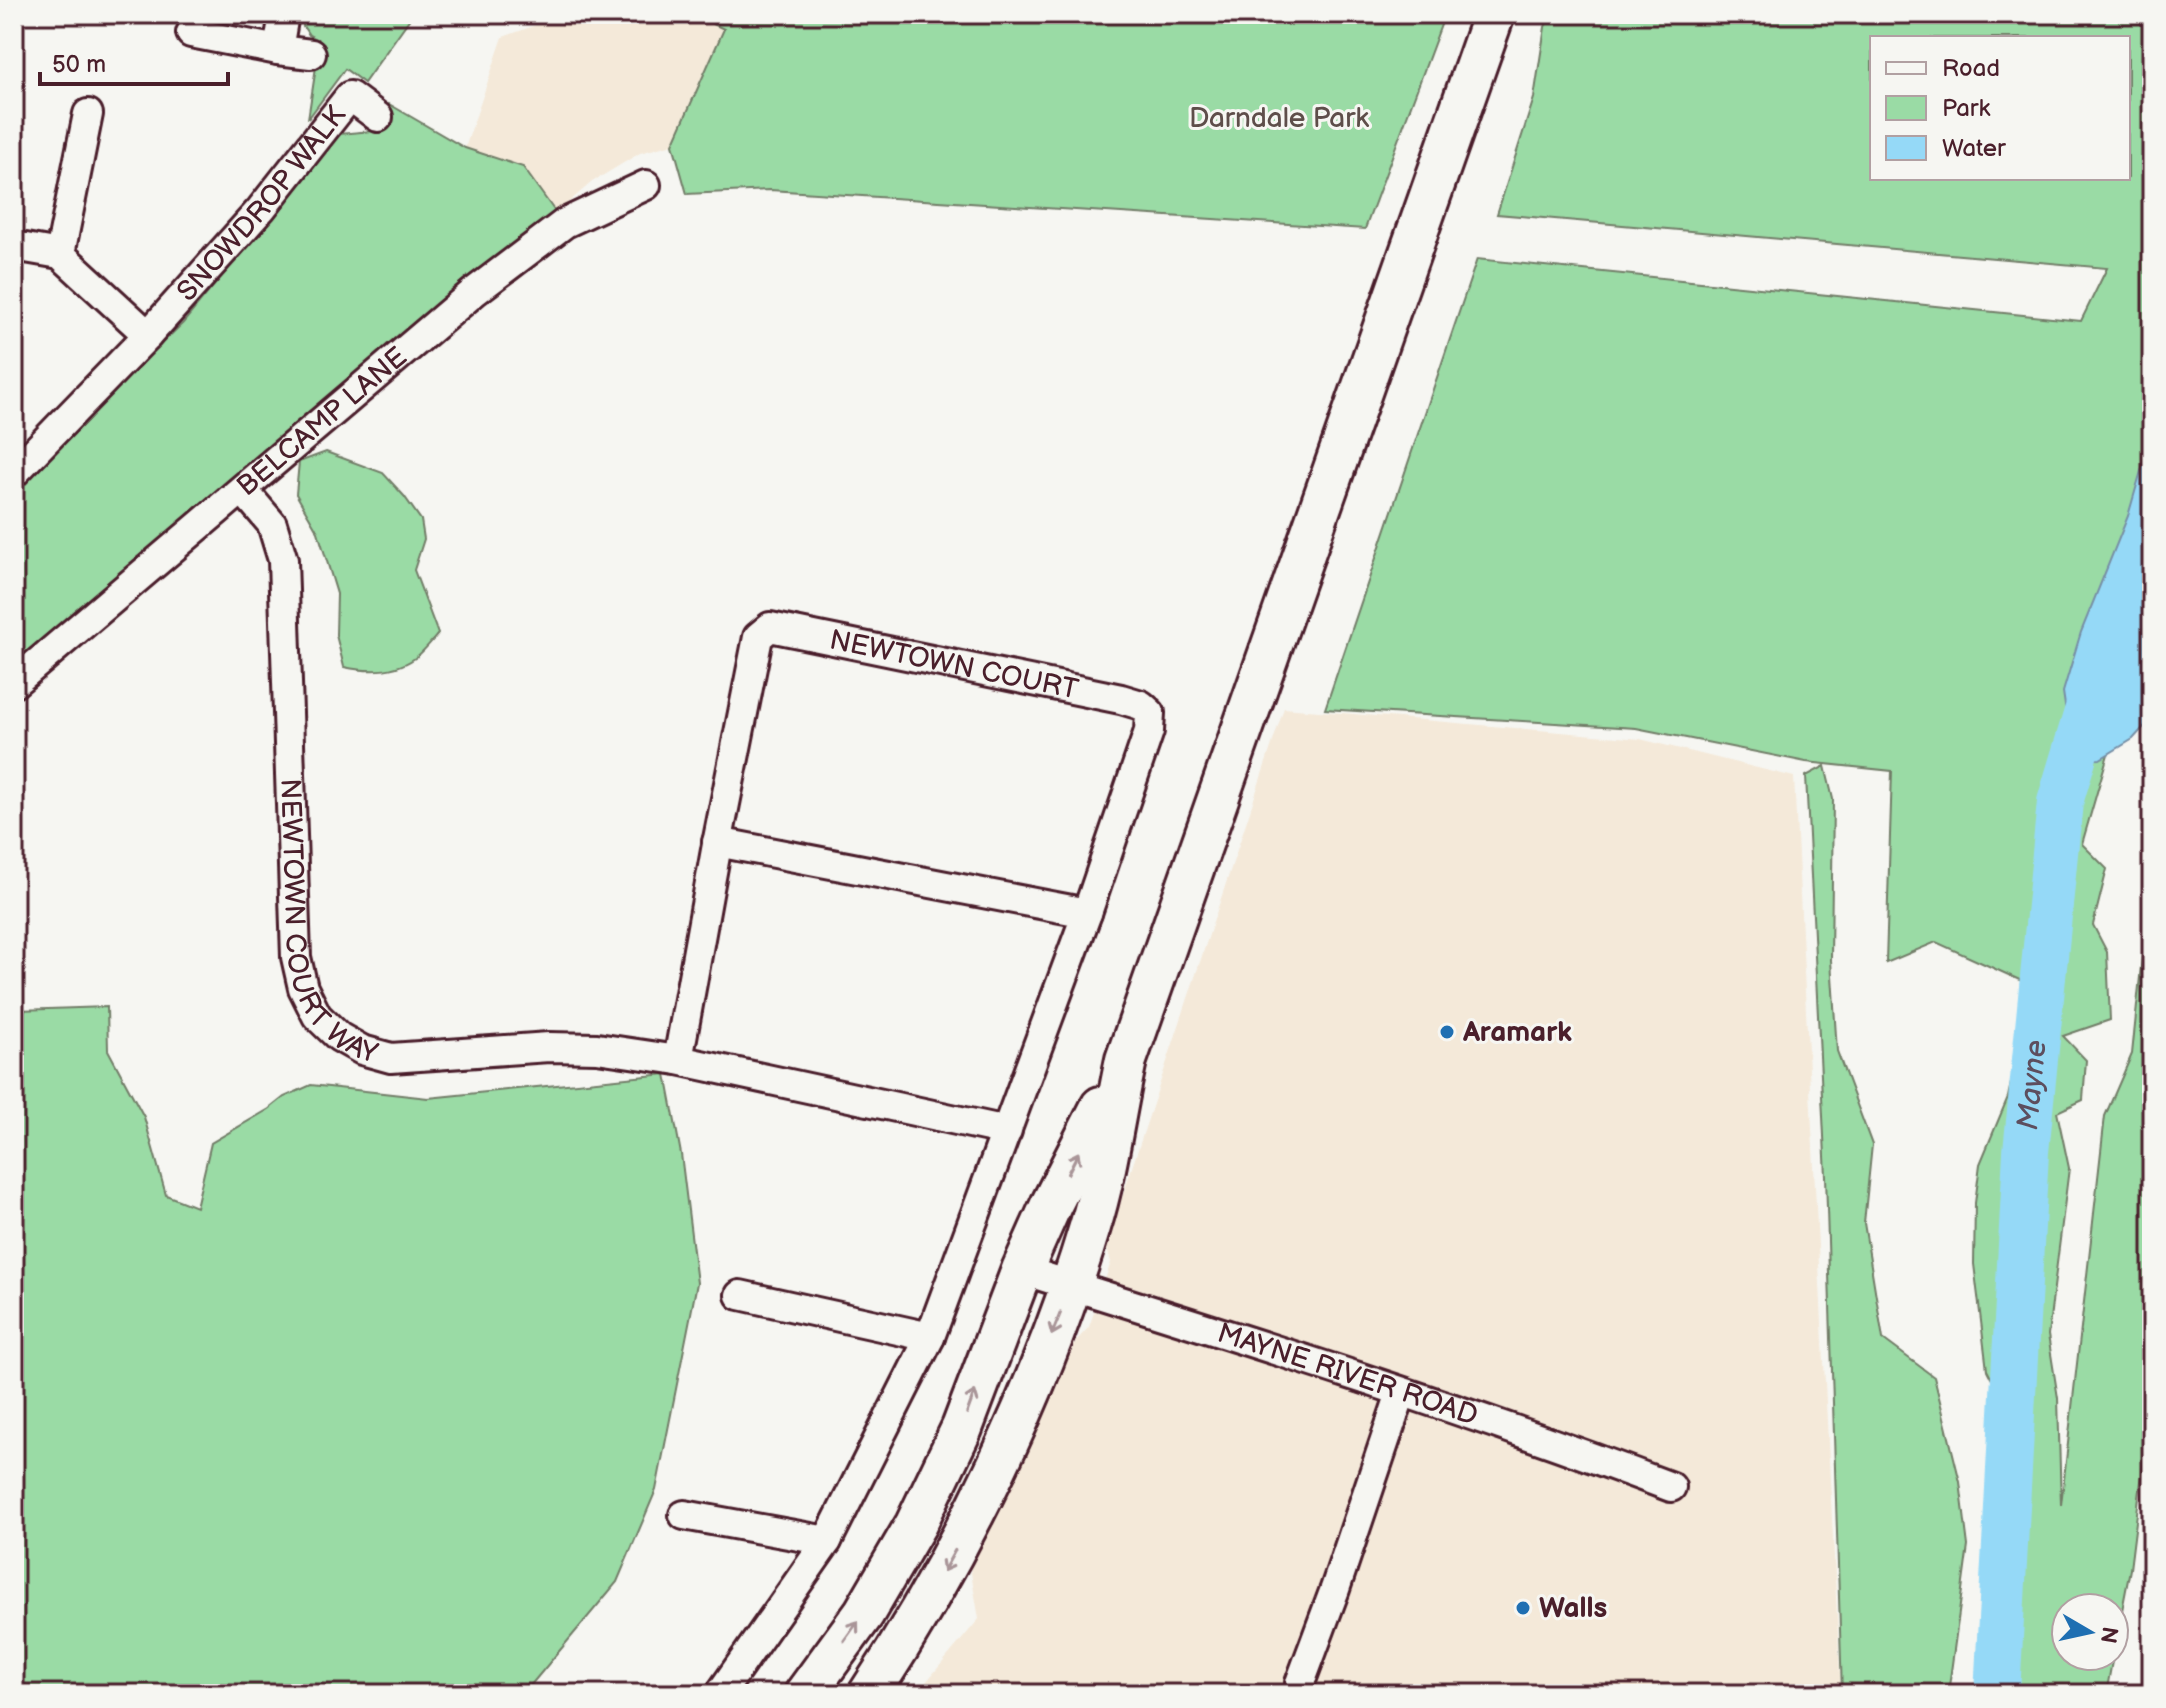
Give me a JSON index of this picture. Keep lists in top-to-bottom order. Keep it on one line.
{"streets":{"street":["SNOWDROP WALK","BELCAMP LANE","NEWTOWN COURT","NEWTOWN COURT WAY","MAYNE RIVER ROAD"]},"crossings":[["BELCAMP LANE","NEWTOWN COURT WAY"],["NEWTOWN COURT","NEWTOWN COURT WAY"]],"water":["Mayne"],"parks":["Darndale Park"],"places":["Aramark","Walls"],"legend":["Road","Park","Water"],"scale_bar":"50 m","north":"right"}
